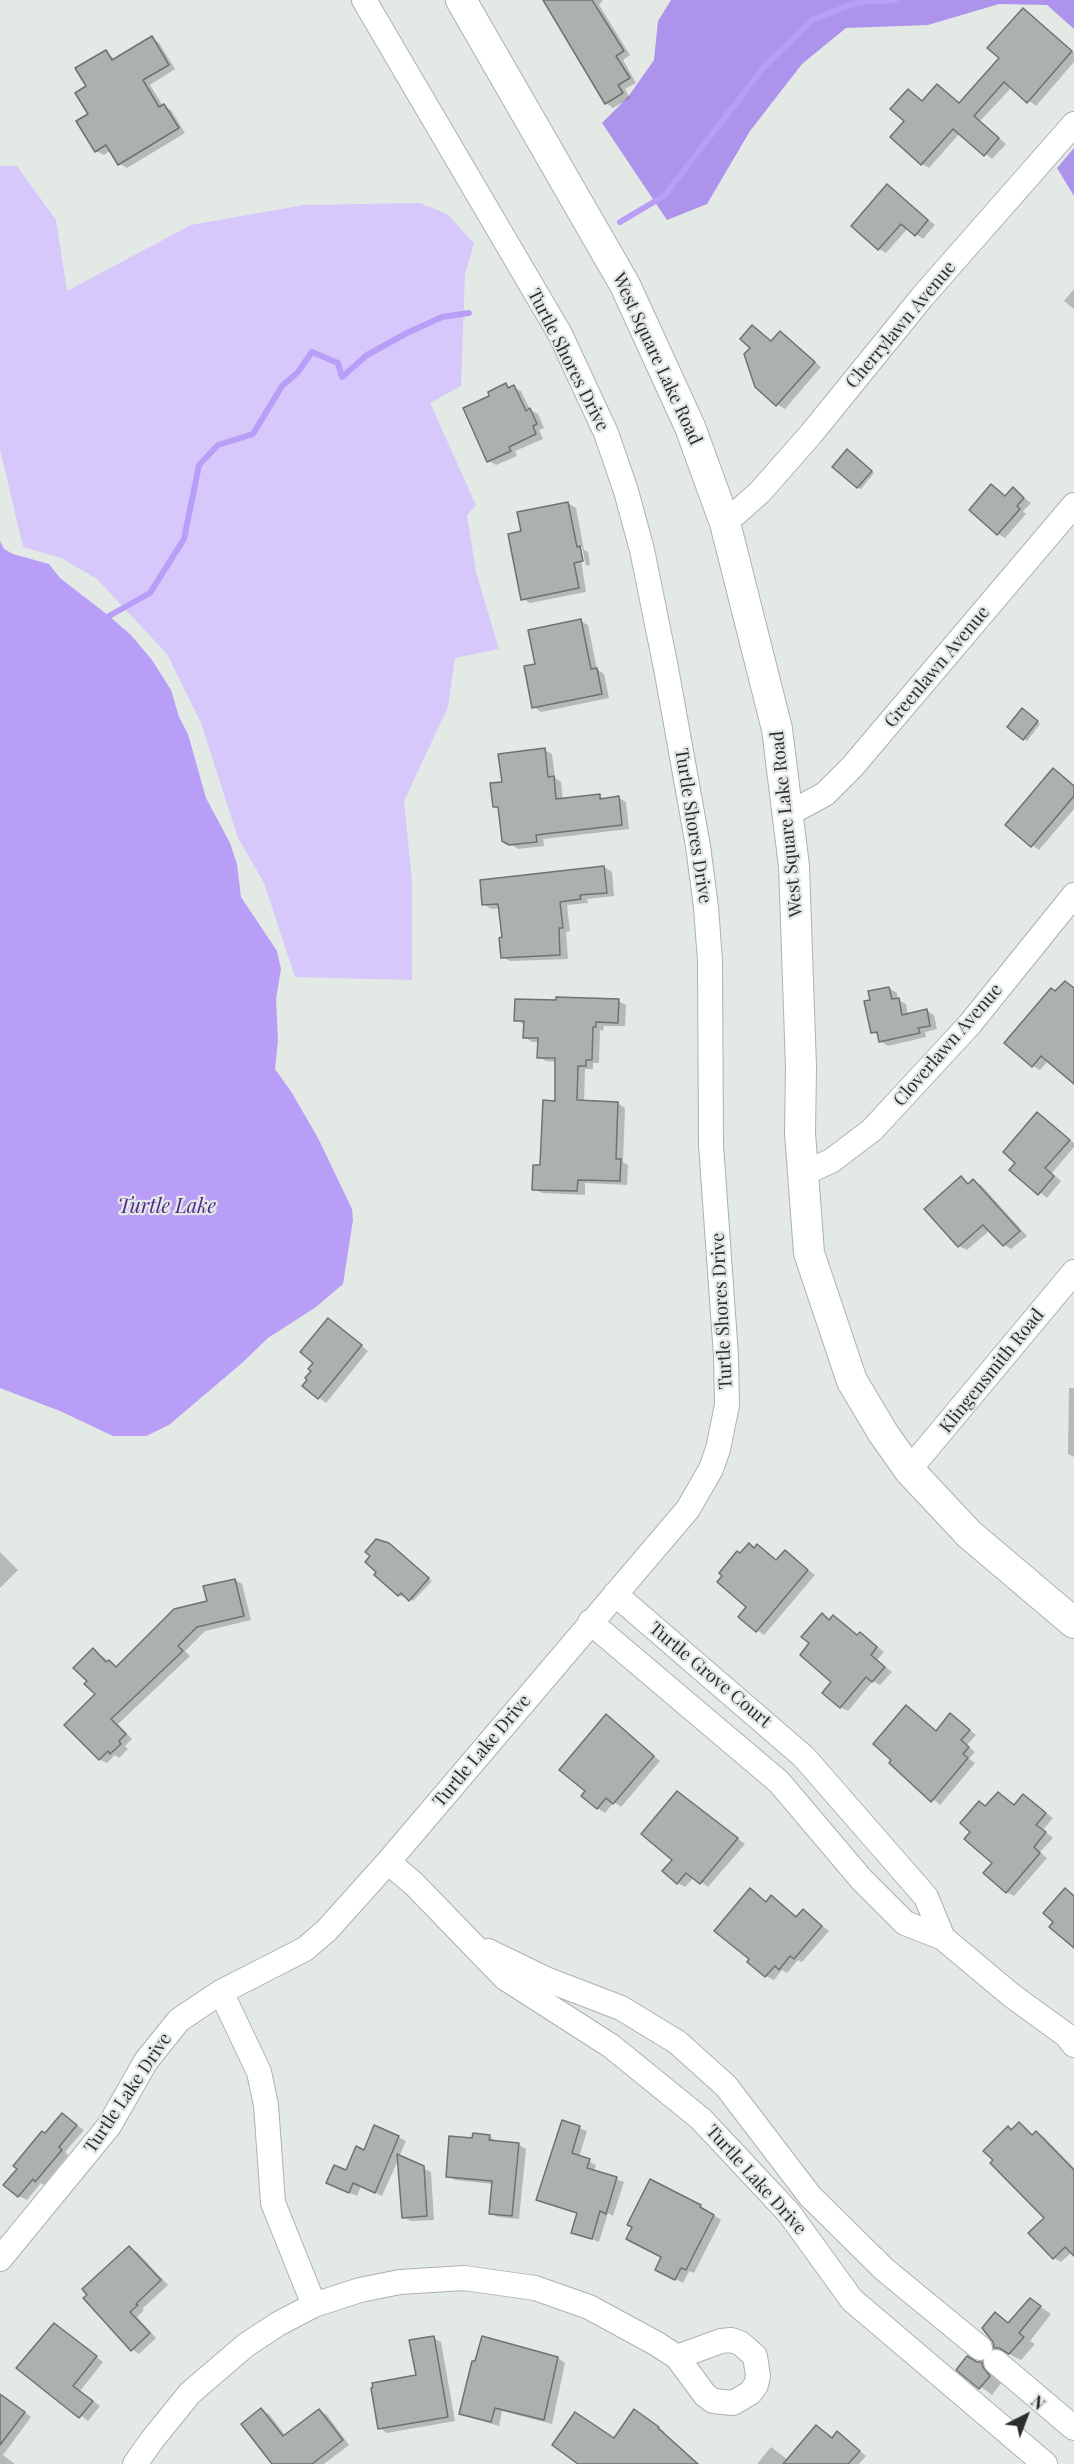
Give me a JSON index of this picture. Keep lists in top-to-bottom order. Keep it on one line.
{"streets":{"street":["Cherrylawn Avenue","West Square Lake Road","Turtle Shores Drive","Greenlawn Avenue","Cloverlawn Avenue","Klingensmith Road","Turtle Grove Court","Turtle Lake Drive"]},"crossings":[["Cherrylawn Avenue","West Square Lake Road"],["West Square Lake Road","Greenlawn Avenue"],["West Square Lake Road","Cloverlawn Avenue"],["West Square Lake Road","Klingensmith Road"],["Turtle Shores Drive","Turtle Grove Court"],["Turtle Shores Drive","Turtle Lake Drive"]],"water":["Turtle Lake"],"north":"top right"}
